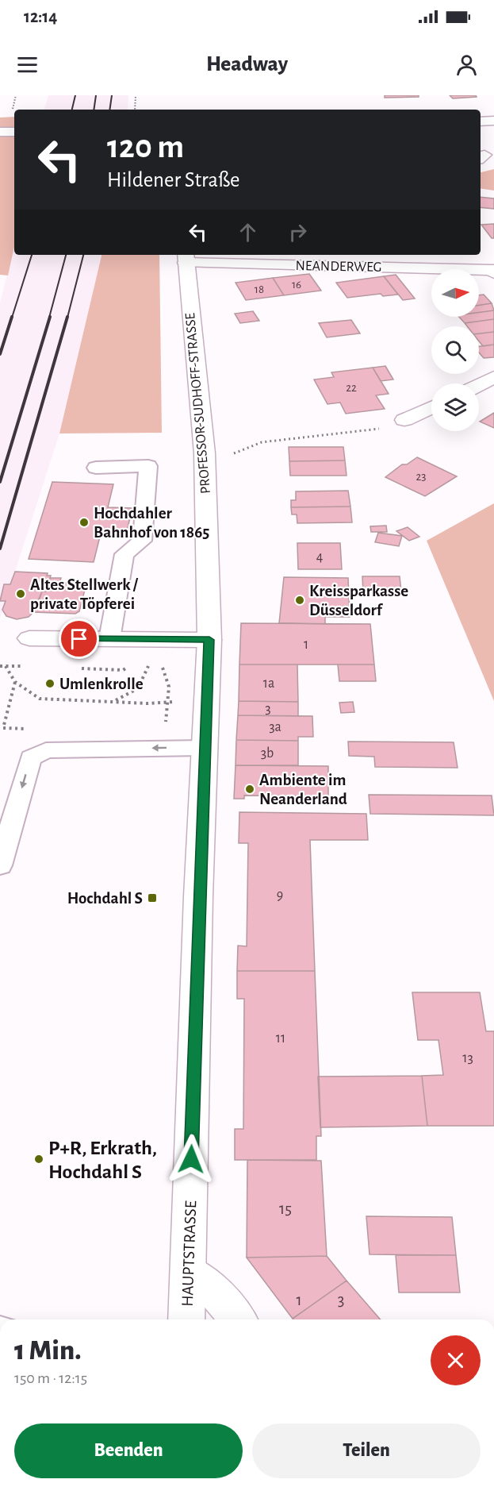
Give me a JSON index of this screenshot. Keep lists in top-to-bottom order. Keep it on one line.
{"streets":{"street":["NEANDERWEG","PROFESSOR-SUDHOFF-STRASSE","HAUPTSTRASSE"]},"crossings":[["NEANDERWEG","PROFESSOR-SUDHOFF-STRASSE"],["PROFESSOR-SUDHOFF-STRASSE","HAUPTSTRASSE"]],"places":{"other":["Hochdahler Bahnhof von 1865","Altes Stellwerk / private Töpferei","Kreissparkasse Düsseldorf","Umlenkrolle","Ambiente im Neanderland","P+R, Erkrath, Hochdahl S"],"transit":["Hochdahl S"]},"house_numbers":["16","18","22","23","4","1","1a","3","3a","3b","9","11","13","15","1","3"],"north":"right","page":{"status":"12:14","header":"Headway","turn":["120 m","Hildener Straße"],"heading":["1 Min.","150 m · 12:15"],"buttons":["Beenden","Teilen"]}}
